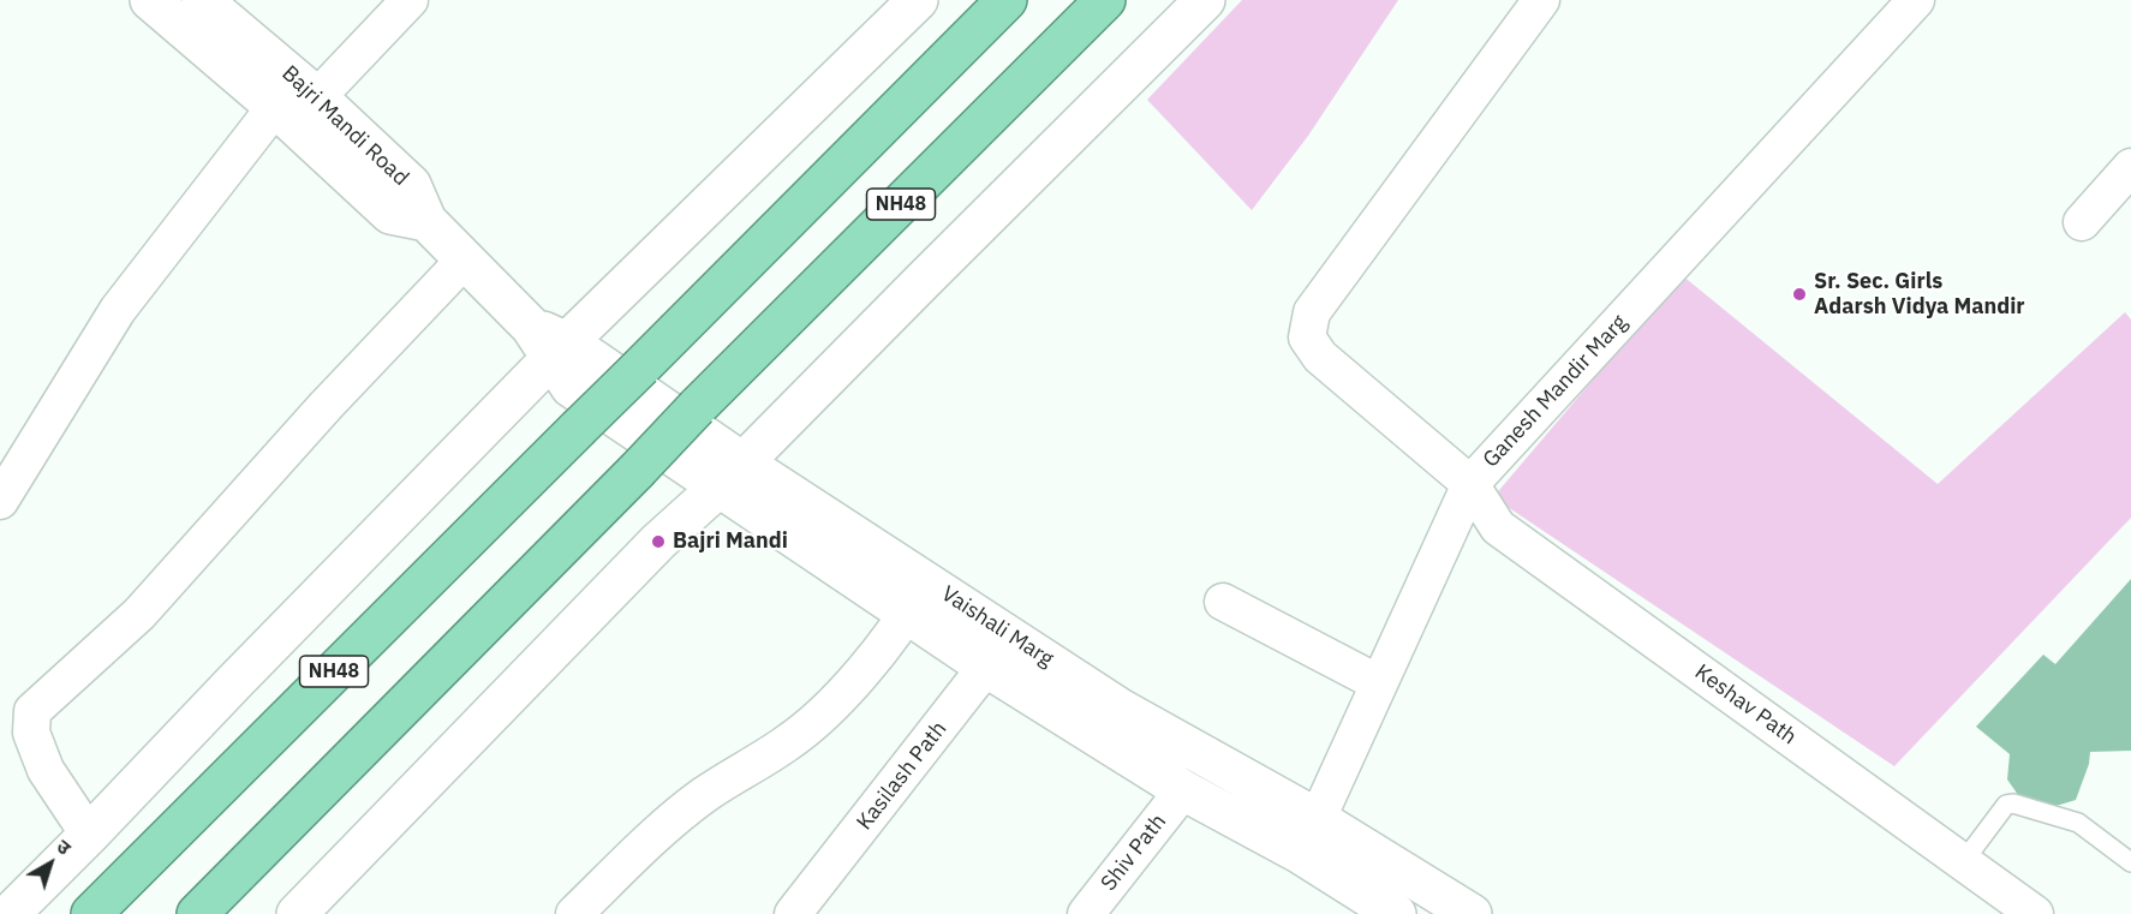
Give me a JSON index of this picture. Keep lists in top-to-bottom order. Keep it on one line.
{"streets":{"highway":["NH48"],"street":["Bajri Mandi Road","Ganesh Mandir Marg","Vaishali Marg","Keshav Path","Kasilash Path","Shiv Path"]},"crossings":[["Bajri Mandi Road","Vaishali Marg"],["Ganesh Mandir Marg","Vaishali Marg"],["Ganesh Mandir Marg","Keshav Path"],["Vaishali Marg","Kasilash Path"],["Vaishali Marg","Shiv Path"]],"places":["Sr. Sec. Girls Adarsh Vidya Mandir","Bajri Mandi"],"north":"top right"}
